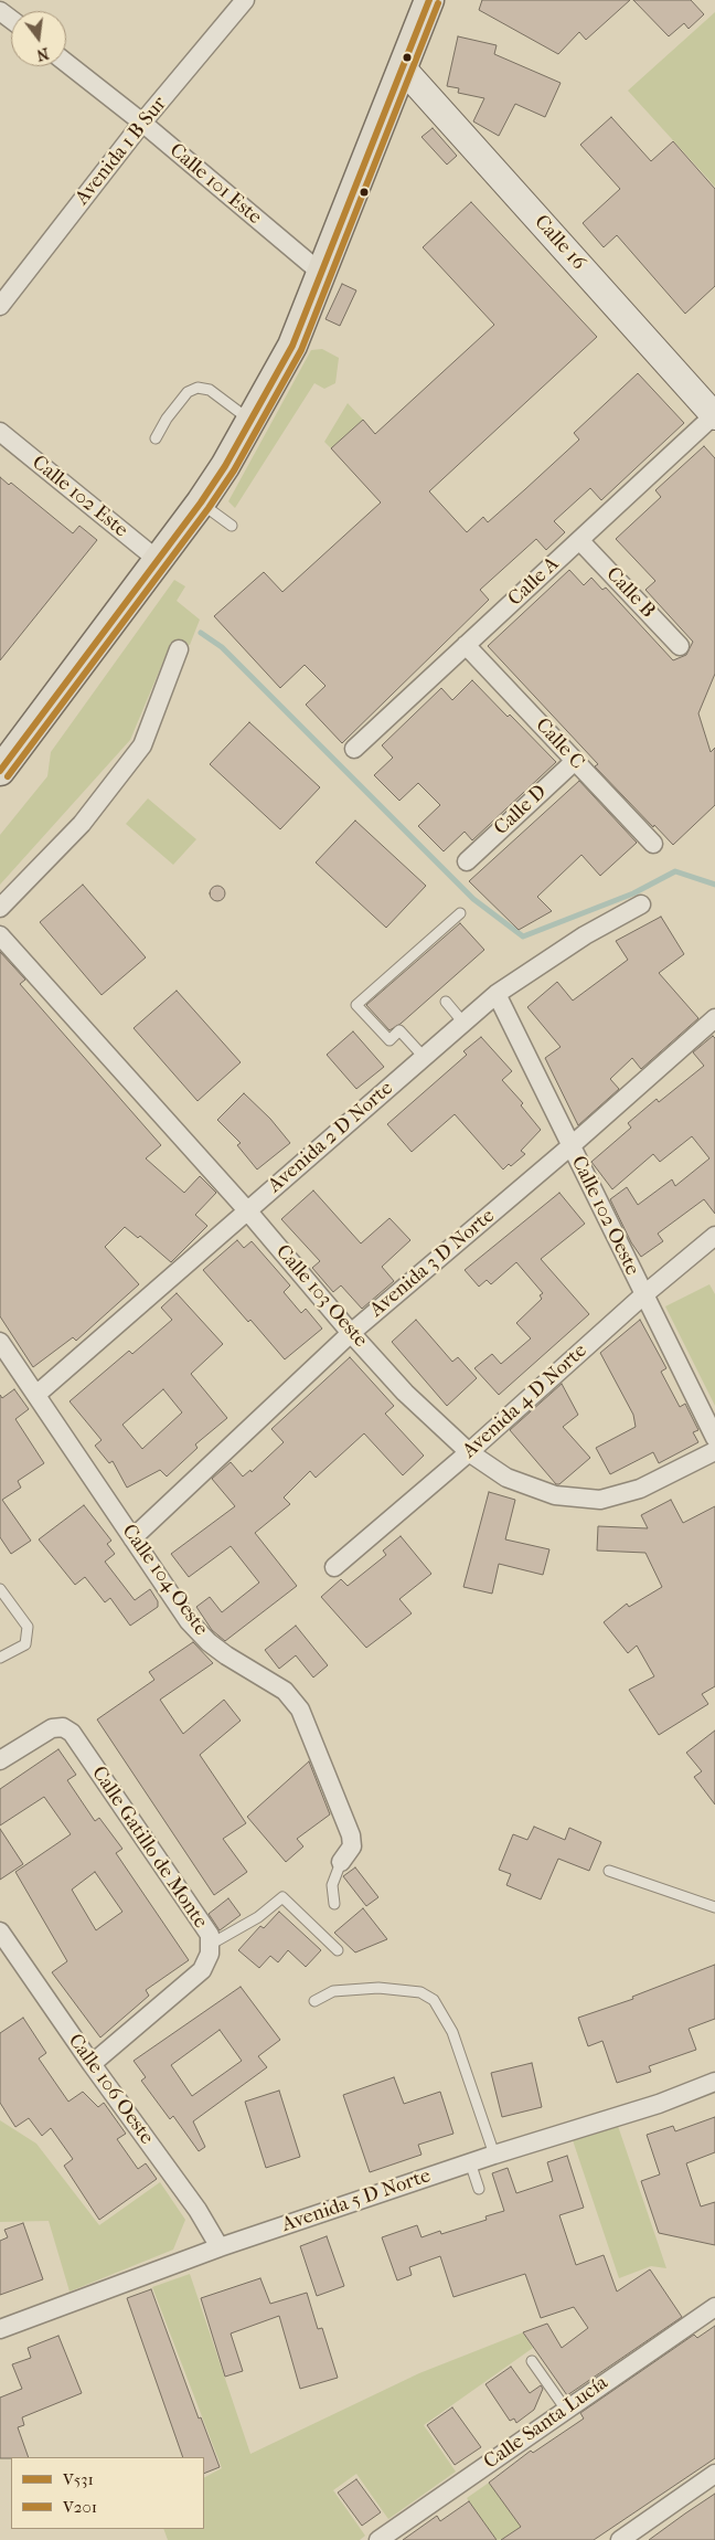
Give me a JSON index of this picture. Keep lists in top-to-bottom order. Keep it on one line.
{"streets":{"main road":["Calle 16"],"street":["Avenida 1 B Sur","Calle 101 Este","Calle 102 Este","Calle A","Calle B","Calle C","Calle D","Avenida 2 D Norte","Calle 102 Oeste","Avenida 3 D Norte","Calle 103 Oeste","Avenida 4 D Norte","Calle 104 Oeste","Calle Gatillo de Monte","Calle 106 Oeste","Avenida 5 D Norte","Calle Santa Lucía"]},"crossings":[["Avenida 1 B Sur","Calle 101 Este"],["Calle 16","Calle A"],["Calle A","Calle B"],["Calle A","Calle C"],["Calle C","Calle D"],["Avenida 2 D Norte","Calle 102 Oeste"],["Avenida 2 D Norte","Calle 103 Oeste"],["Avenida 2 D Norte","Calle 104 Oeste"],["Calle 102 Oeste","Avenida 3 D Norte"],["Calle 102 Oeste","Avenida 4 D Norte"],["Avenida 3 D Norte","Calle 103 Oeste"],["Avenida 3 D Norte","Calle 104 Oeste"],["Calle 103 Oeste","Avenida 4 D Norte"],["Calle Gatillo de Monte","Calle 106 Oeste"],["Calle 106 Oeste","Avenida 5 D Norte"]],"lines":["transit line V531","transit line V201"],"legend":["V531","V201"],"north":"bottom"}
